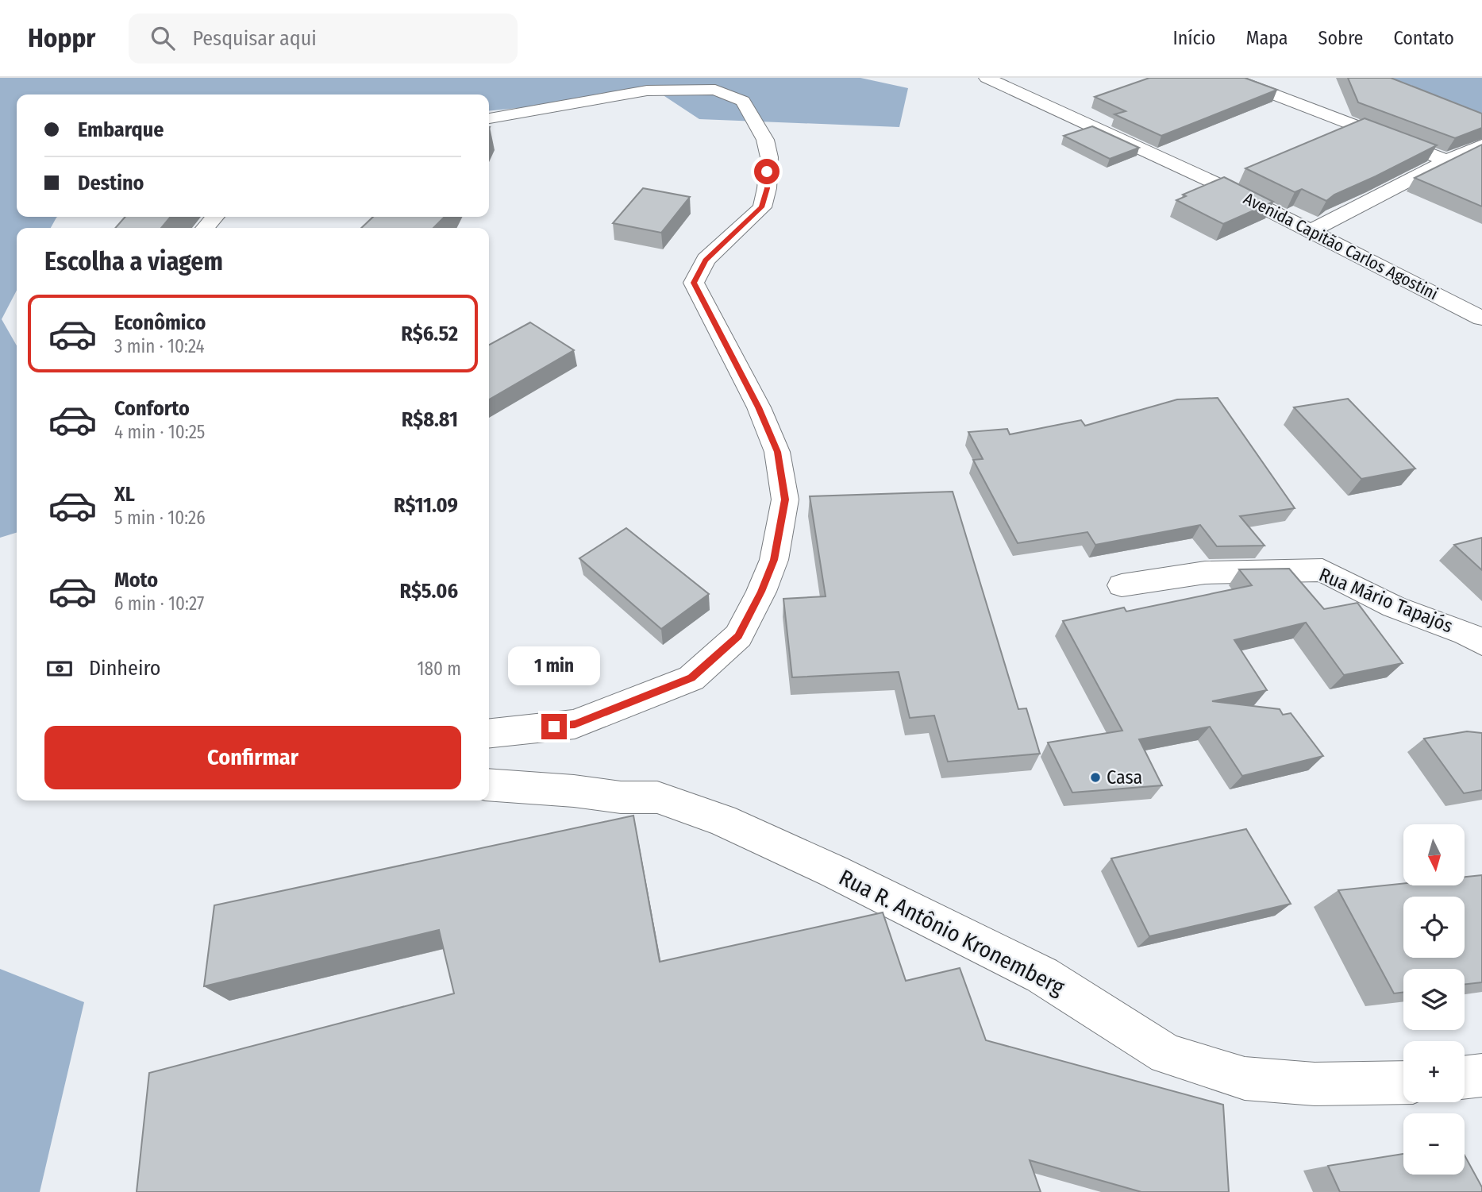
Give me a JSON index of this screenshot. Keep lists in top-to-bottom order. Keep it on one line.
{"streets":{"street":["Avenida Capitão Carlos Agostini","Rua Mário Tapajós","Rua R. Antônio Kronemberg"]},"places":["Casa"],"north":"bottom","page":{"header":"Hoppr","search":"Pesquisar aqui","nav":["Início","Mapa","Sobre","Contato"],"banner":["Embarque","Destino"],"heading":"Escolha a viagem","list":[{"name":"Econômico","note":"3 min · 10:24","value":"R$6.52"},{"name":"Conforto","note":"4 min · 10:25","value":"R$8.81"},{"name":"XL","note":"5 min · 10:26","value":"R$11.09"},{"name":"Moto","note":"6 min · 10:27","value":"R$5.06"}],"pay":["Dinheiro","180 m"],"bubble":"1 min","buttons":"Confirmar","map_buttons":["+","−"]}}
